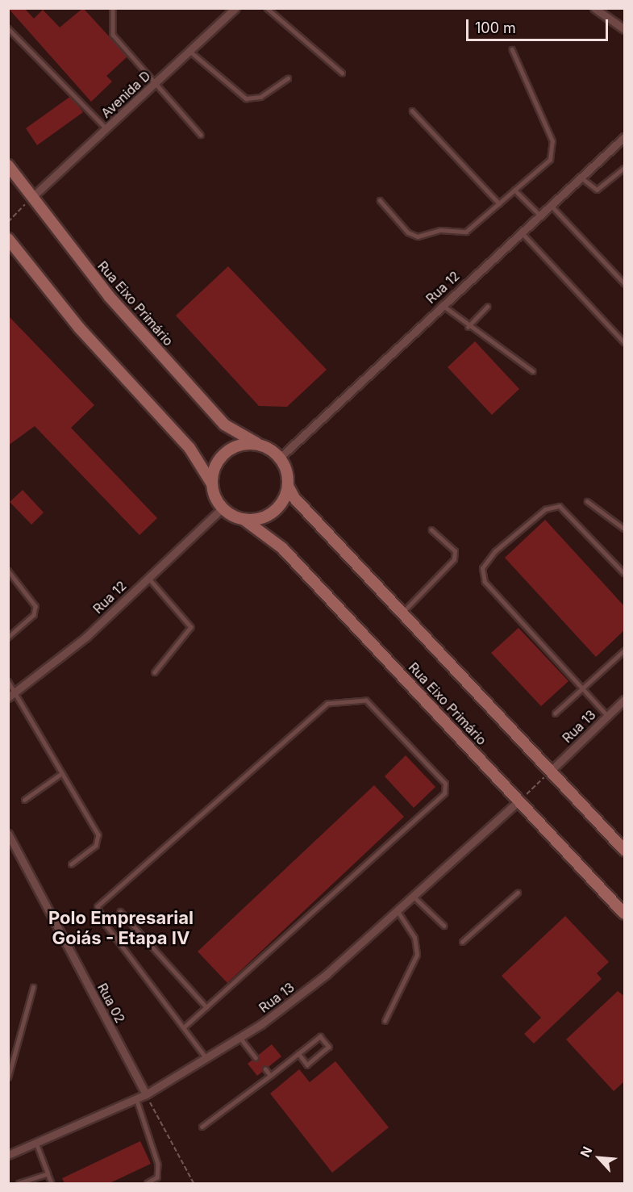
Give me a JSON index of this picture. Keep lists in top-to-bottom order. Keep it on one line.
{"streets":{"street":["Avenida D","Rua 12","Rua Eixo Primário","Rua 13","Rua 02"]},"crossings":[["Avenida D","Rua Eixo Primário"],["Rua 12","Rua Eixo Primário"],["Rua Eixo Primário","Rua 13"],["Rua 13","Rua 02"]],"districts":["Polo Empresarial Goiás - Etapa IV"],"scale_bar":"100 m","north":"top left"}
